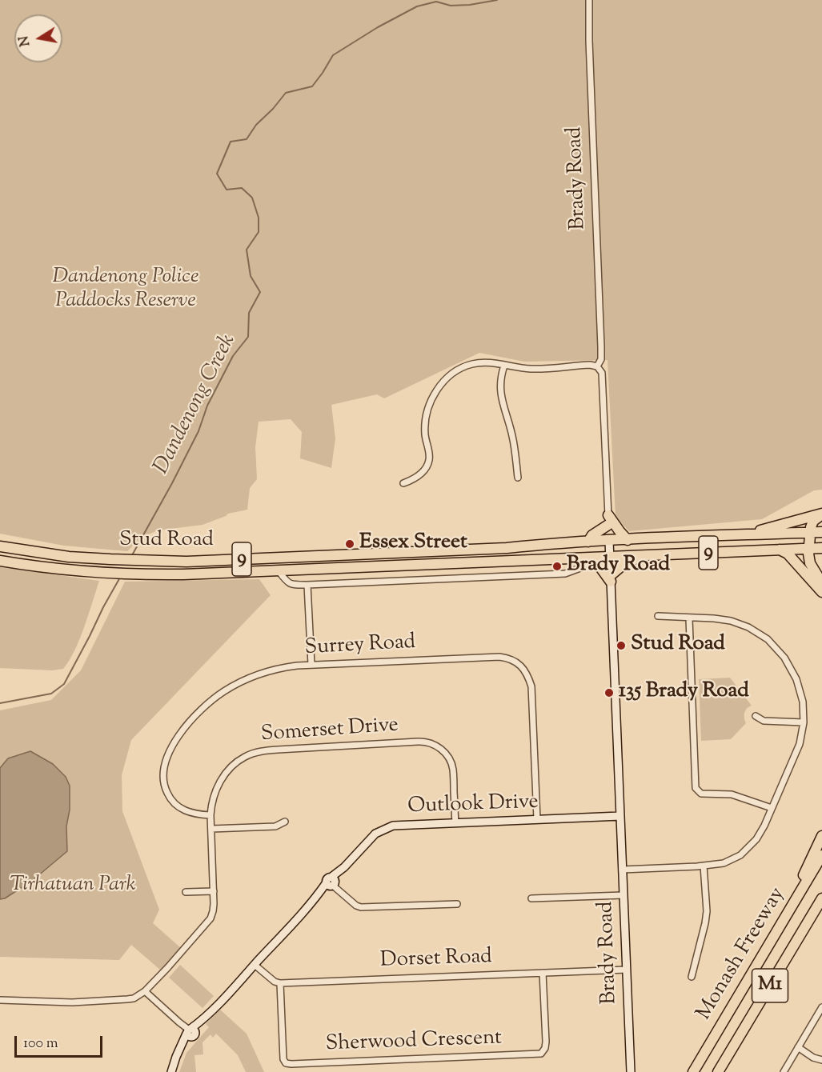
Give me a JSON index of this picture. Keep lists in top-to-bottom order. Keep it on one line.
{"streets":{"highway":["Stud Road","9","Monash Freeway","M1"],"street":["Brady Road","Surrey Road","Somerset Drive","Outlook Drive","Dorset Road","Sherwood Crescent"]},"crossings":[["Brady Road","Stud Road"],["Brady Road","Outlook Drive"],["Brady Road","Dorset Road"],["Surrey Road","Somerset Drive"],["Surrey Road","Outlook Drive"],["Somerset Drive","Outlook Drive"],["Dorset Road","Sherwood Crescent"]],"water":["Dandenong Creek"],"parks":["Dandenong Police Paddocks Reserve","Tirhatuan Park"],"places":["Essex Street","Brady Road","Stud Road","135 Brady Road"],"scale_bar":"100 m","north":"left"}
